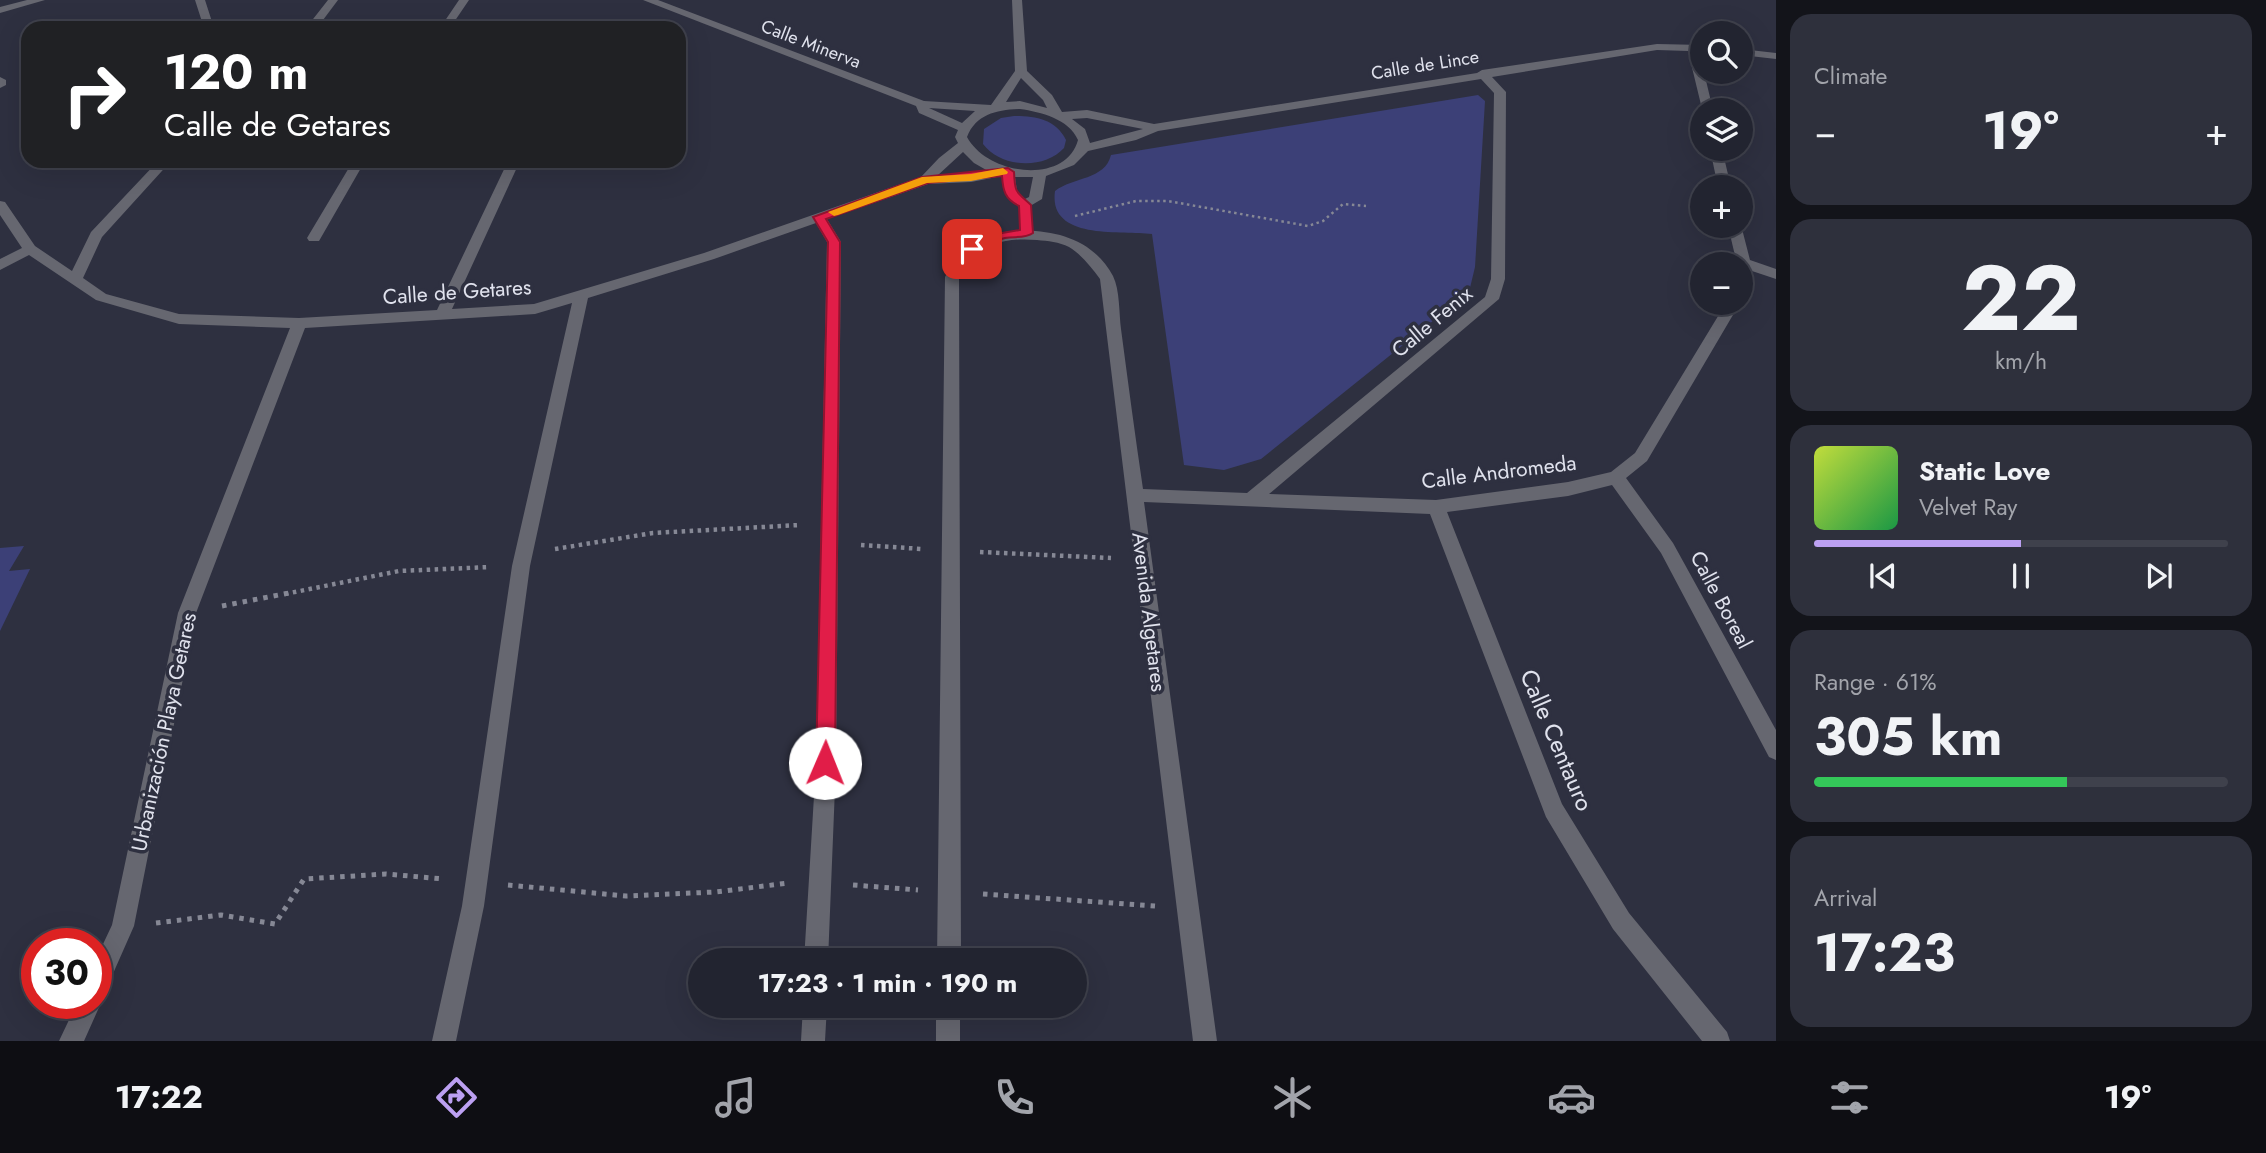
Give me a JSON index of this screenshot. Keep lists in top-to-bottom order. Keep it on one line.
{"streets":{"street":["Calle Minerva","Calle de Lince","Calle de Getares","Calle Fenix","Calle Andromeda","Calle Boreal","Avenida Algetares","Urbanización Playa Getares","Calle Centauro"]},"crossings":[["Calle Minerva","Calle de Lince"],["Calle Minerva","Calle de Getares"],["Calle de Lince","Calle de Getares"],["Calle de Lince","Calle Fenix"],["Calle de Getares","Urbanización Playa Getares"],["Calle Fenix","Calle Andromeda"],["Calle Andromeda","Calle Boreal"],["Calle Andromeda","Avenida Algetares"],["Calle Andromeda","Calle Centauro"]],"page":{"tile":["Climate",["22","km/h"],["Range · 61%","305 km"],["Arrival","17:23"]],"map_buttons":["+","−"],"turn":["120 m","Calle de Getares"],"heat":["−","19°","+"],"song":["Static Love","Velvet Ray"],"limit":"30","trip":"17:23 · 1 min · 190 m","tabs":["17:22","19°"]}}
